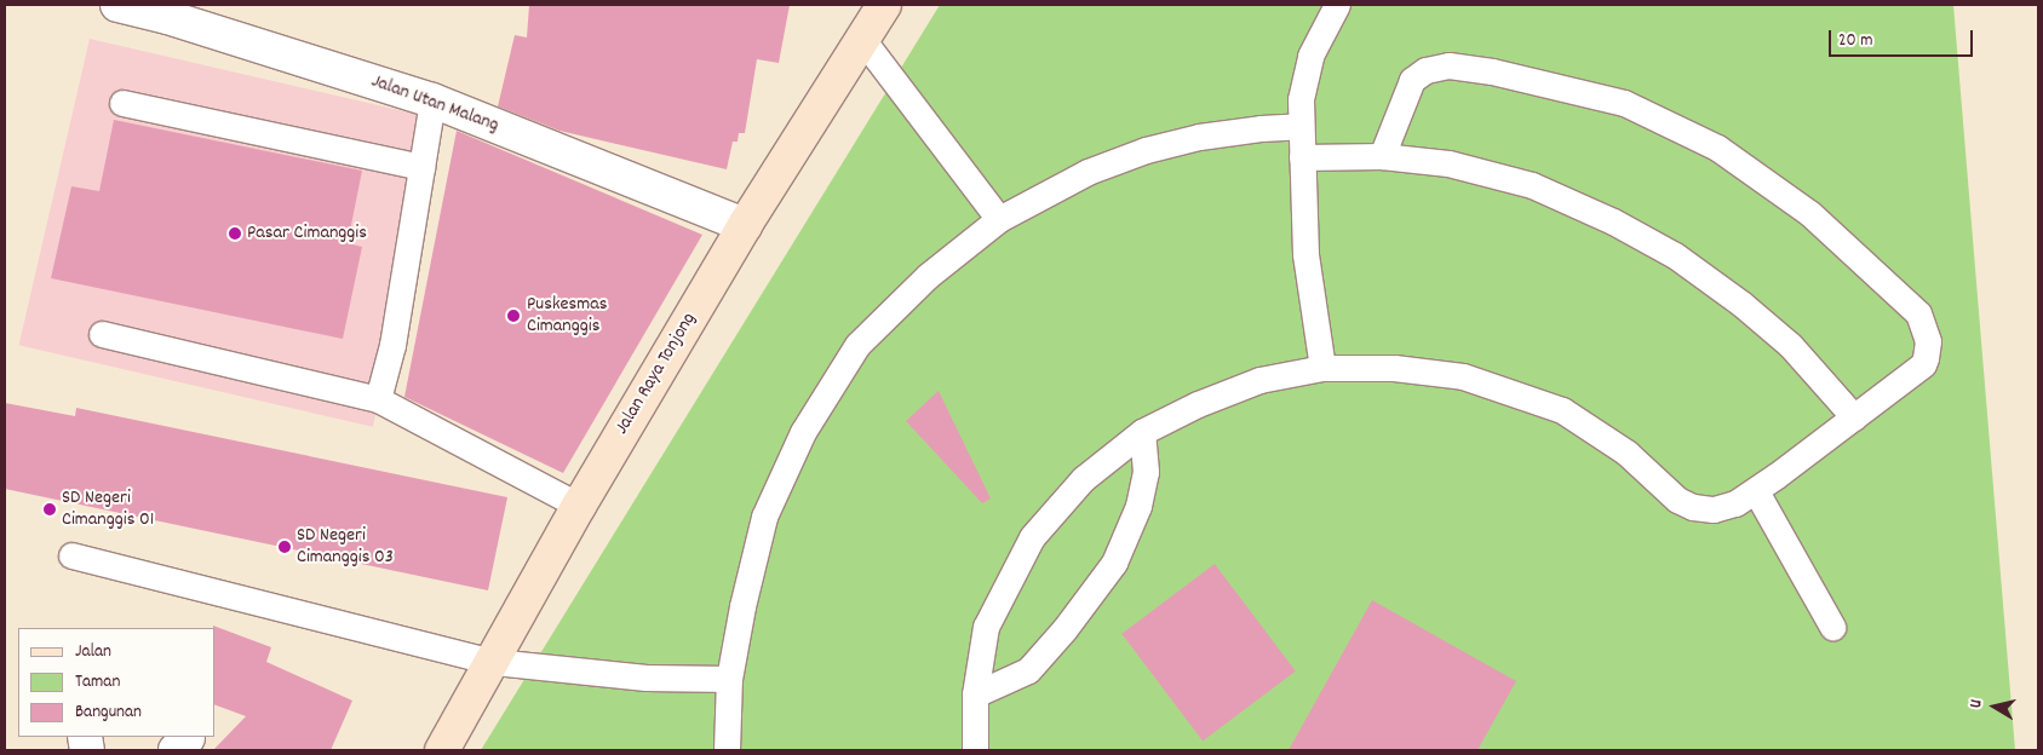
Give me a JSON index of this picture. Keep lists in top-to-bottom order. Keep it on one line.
{"streets":{"main road":["Jalan Raya Tonjong"],"street":["Jalan Utan Malang"]},"crossings":[["Jalan Utan Malang","Jalan Raya Tonjong"]],"places":["Pasar Cimanggis","Puskesmas Cimanggis","SD Negeri Cimanggis 01","SD Negeri Cimanggis 03"],"legend":["Jalan","Taman","Bangunan"],"scale_bar":"20 m","north":"left"}
